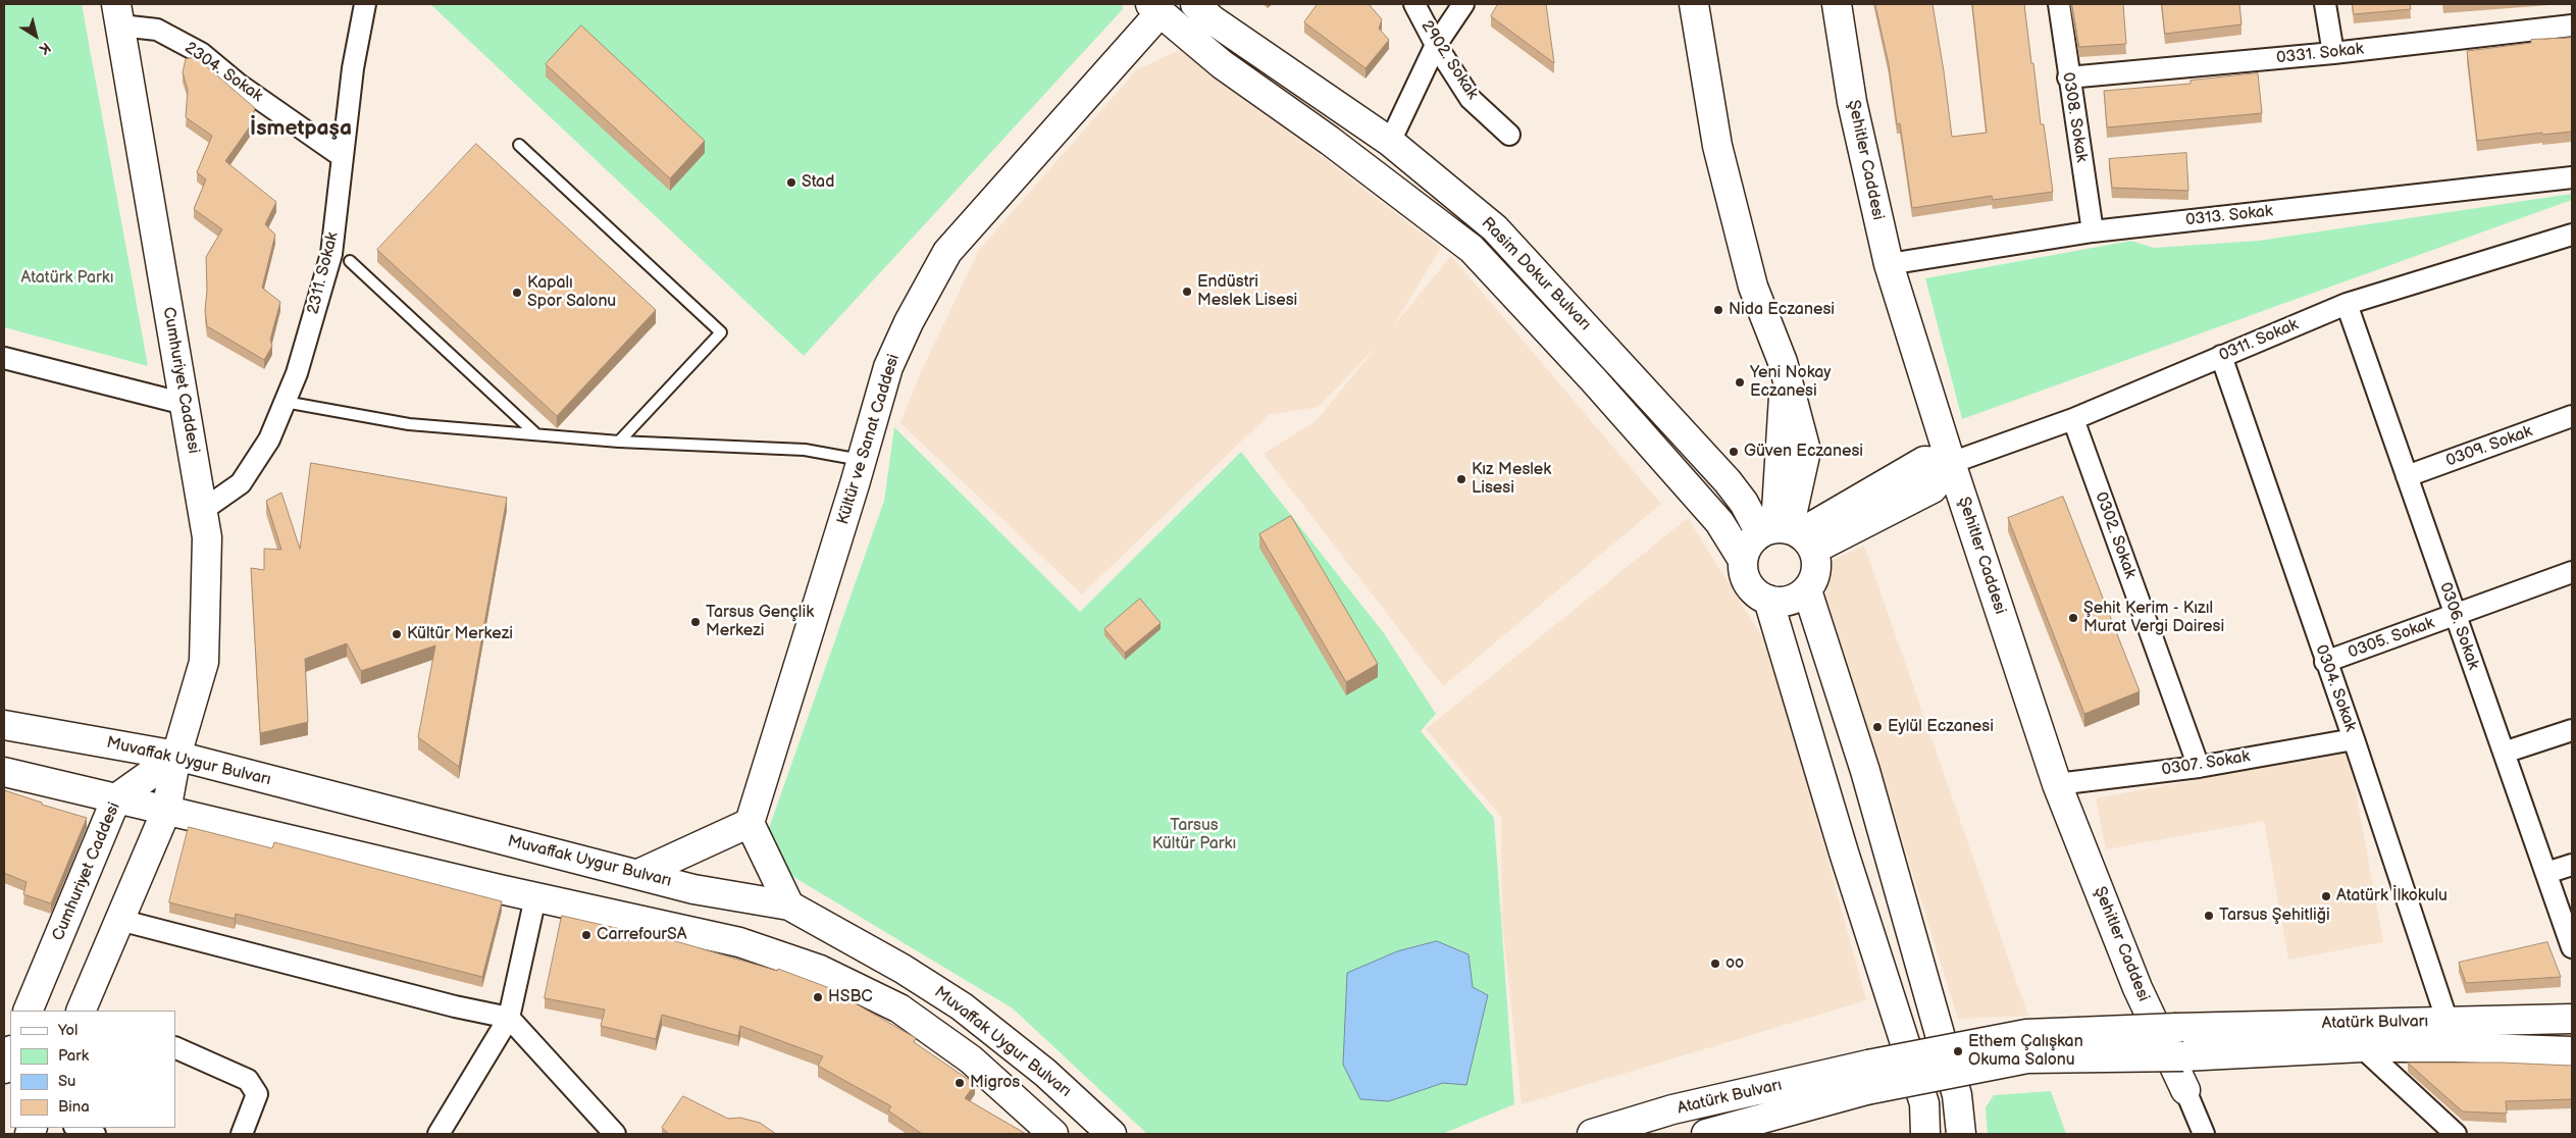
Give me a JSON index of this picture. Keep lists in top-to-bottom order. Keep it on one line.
{"streets":{"main road":["Şehitler Caddesi","Rasim Dokur Bulvarı","Cumhuriyet Caddesi","Kültür ve Sanat Caddesi","Muvaffak Uygur Bulvarı","Atatürk Bulvarı"],"street":["0331. Sokak","2902. Sokak","2304. Sokak","0308. Sokak","0313. Sokak","2311. Sokak","0311. Sokak","0309. Sokak","0302. Sokak","0306. Sokak","0305. Sokak","0304. Sokak","0307. Sokak"]},"crossings":[["0331. Sokak","0308. Sokak"],["2304. Sokak","2311. Sokak"],["2304. Sokak","Cumhuriyet Caddesi"],["0308. Sokak","0313. Sokak"],["Şehitler Caddesi","0313. Sokak"],["Şehitler Caddesi","0311. Sokak"],["Şehitler Caddesi","0307. Sokak"],["2311. Sokak","Cumhuriyet Caddesi"],["0311. Sokak","0302. Sokak"],["0311. Sokak","0306. Sokak"],["0311. Sokak","0304. Sokak"],["Cumhuriyet Caddesi","Muvaffak Uygur Bulvarı"],["0309. Sokak","0306. Sokak"],["0302. Sokak","0307. Sokak"],["0306. Sokak","0305. Sokak"],["0305. Sokak","0304. Sokak"],["0304. Sokak","0307. Sokak"],["0304. Sokak","Atatürk Bulvarı"]],"districts":["İsmetpaşa"],"parks":["Atatürk Parkı","Tarsus Kültür Parkı"],"places":["Stad","Endüstri Meslek Lisesi","Kapalı Spor Salonu","Nida Eczanesi","Yeni Nokay Eczanesi","Güven Eczanesi","Kız Meslek Lisesi","Şehit Kerim - Kızıl Murat Vergi Dairesi","Tarsus Gençlik Merkezi","Kültür Merkezi","Eylül Eczanesi","Atatürk İlkokulu","Tarsus Şehitliği","CarrefourSA","oo","HSBC","Ethem Çalışkan Okuma Salonu","Migros"],"legend":["Yol","Park","Su","Bina"],"north":"bottom right"}
